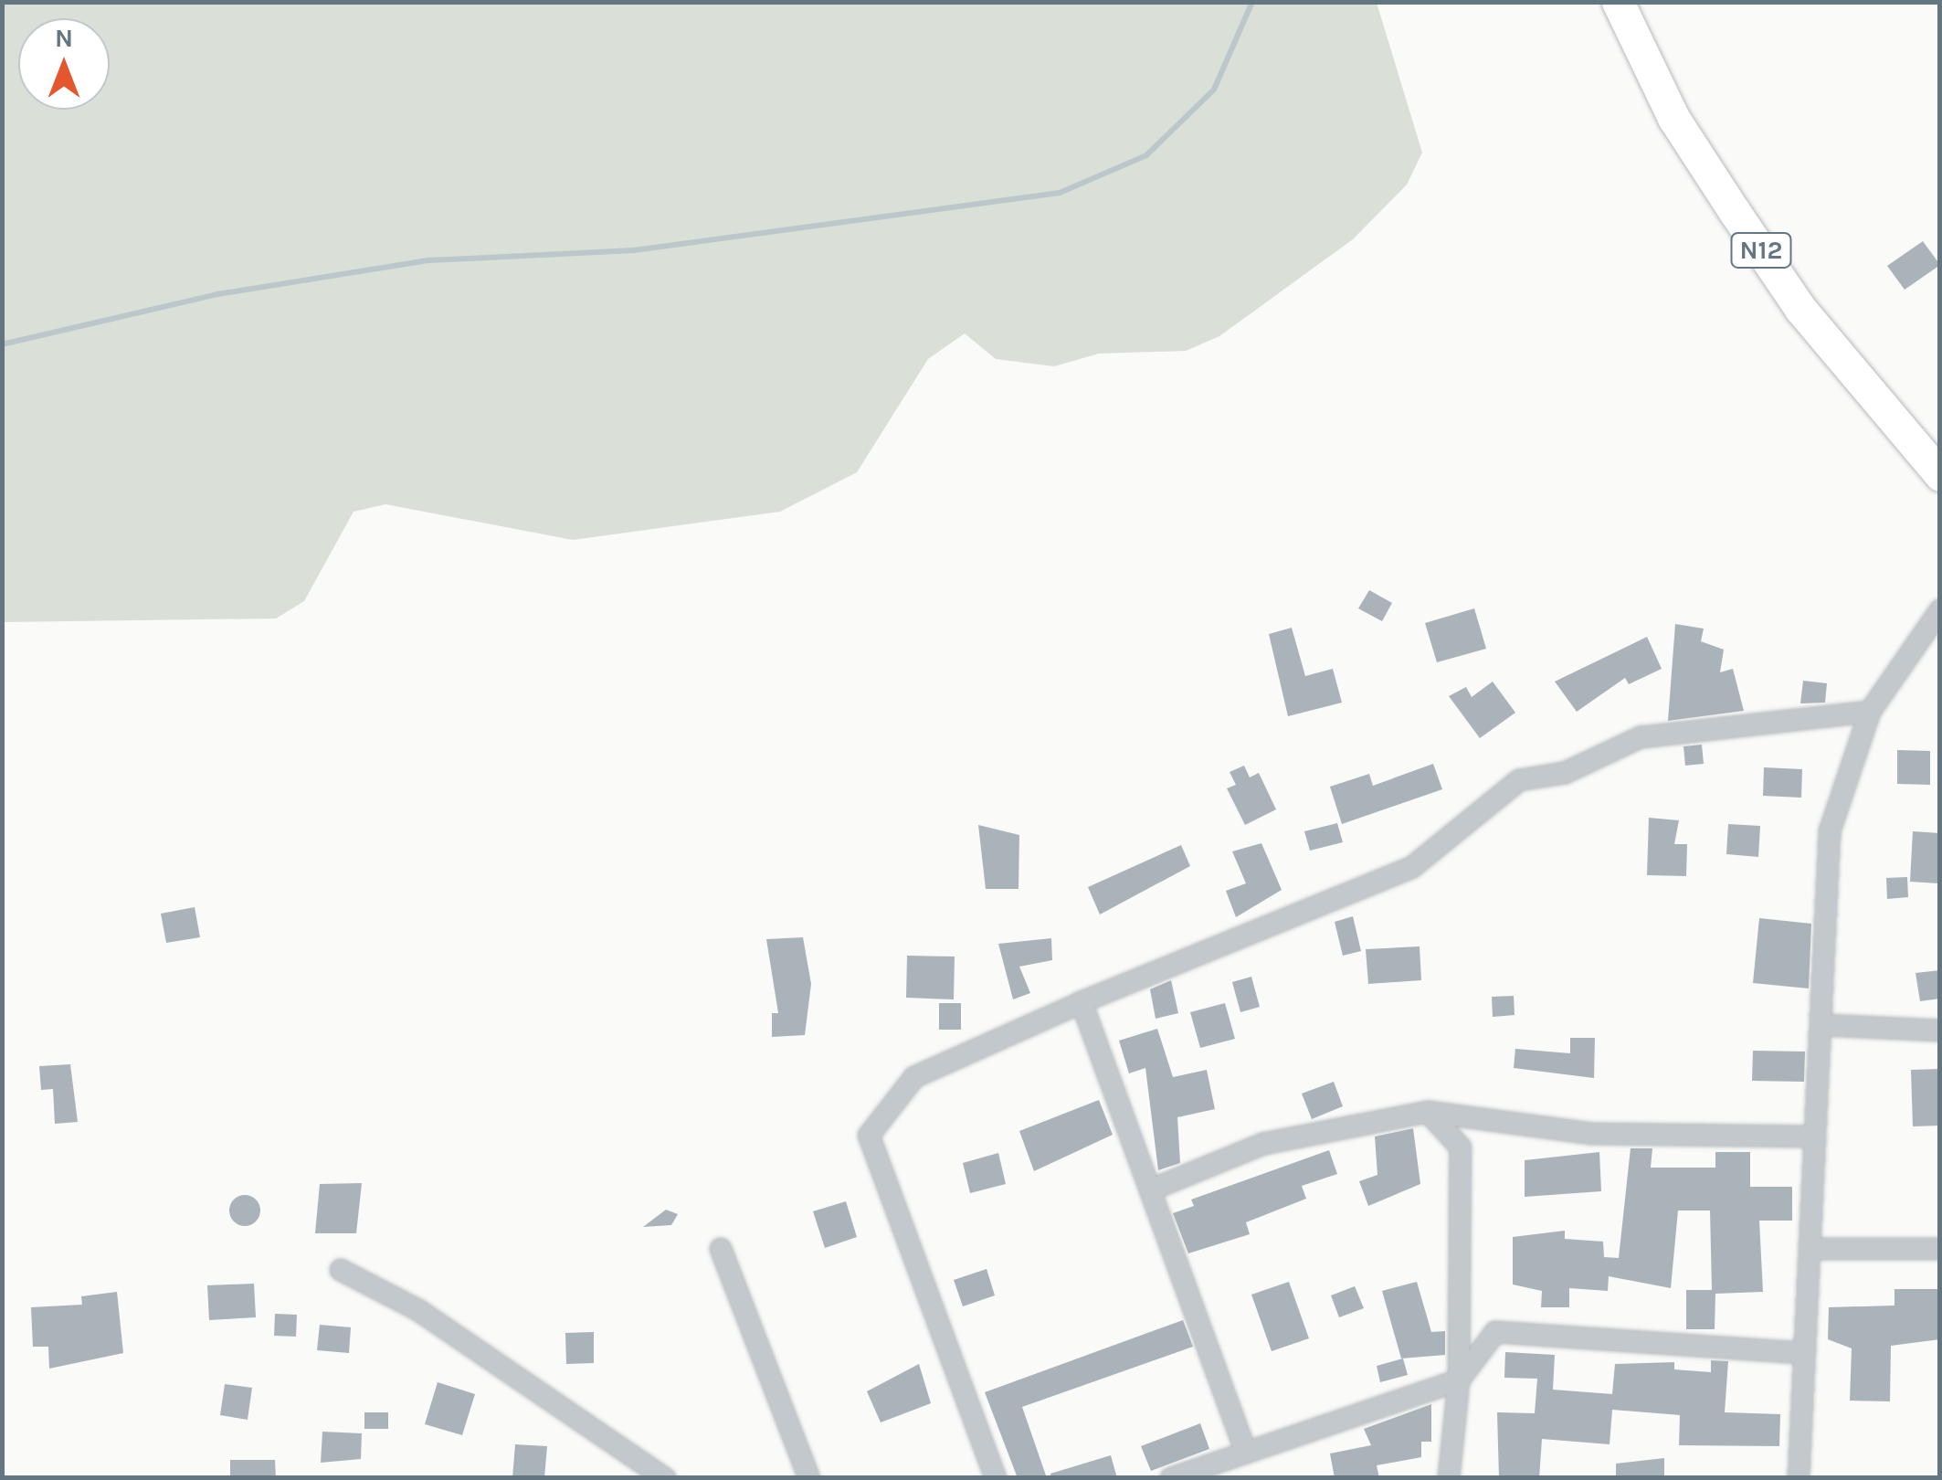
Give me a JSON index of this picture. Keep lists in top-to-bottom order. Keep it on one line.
{"streets":{"main road":["N12"]},"north":"top"}
